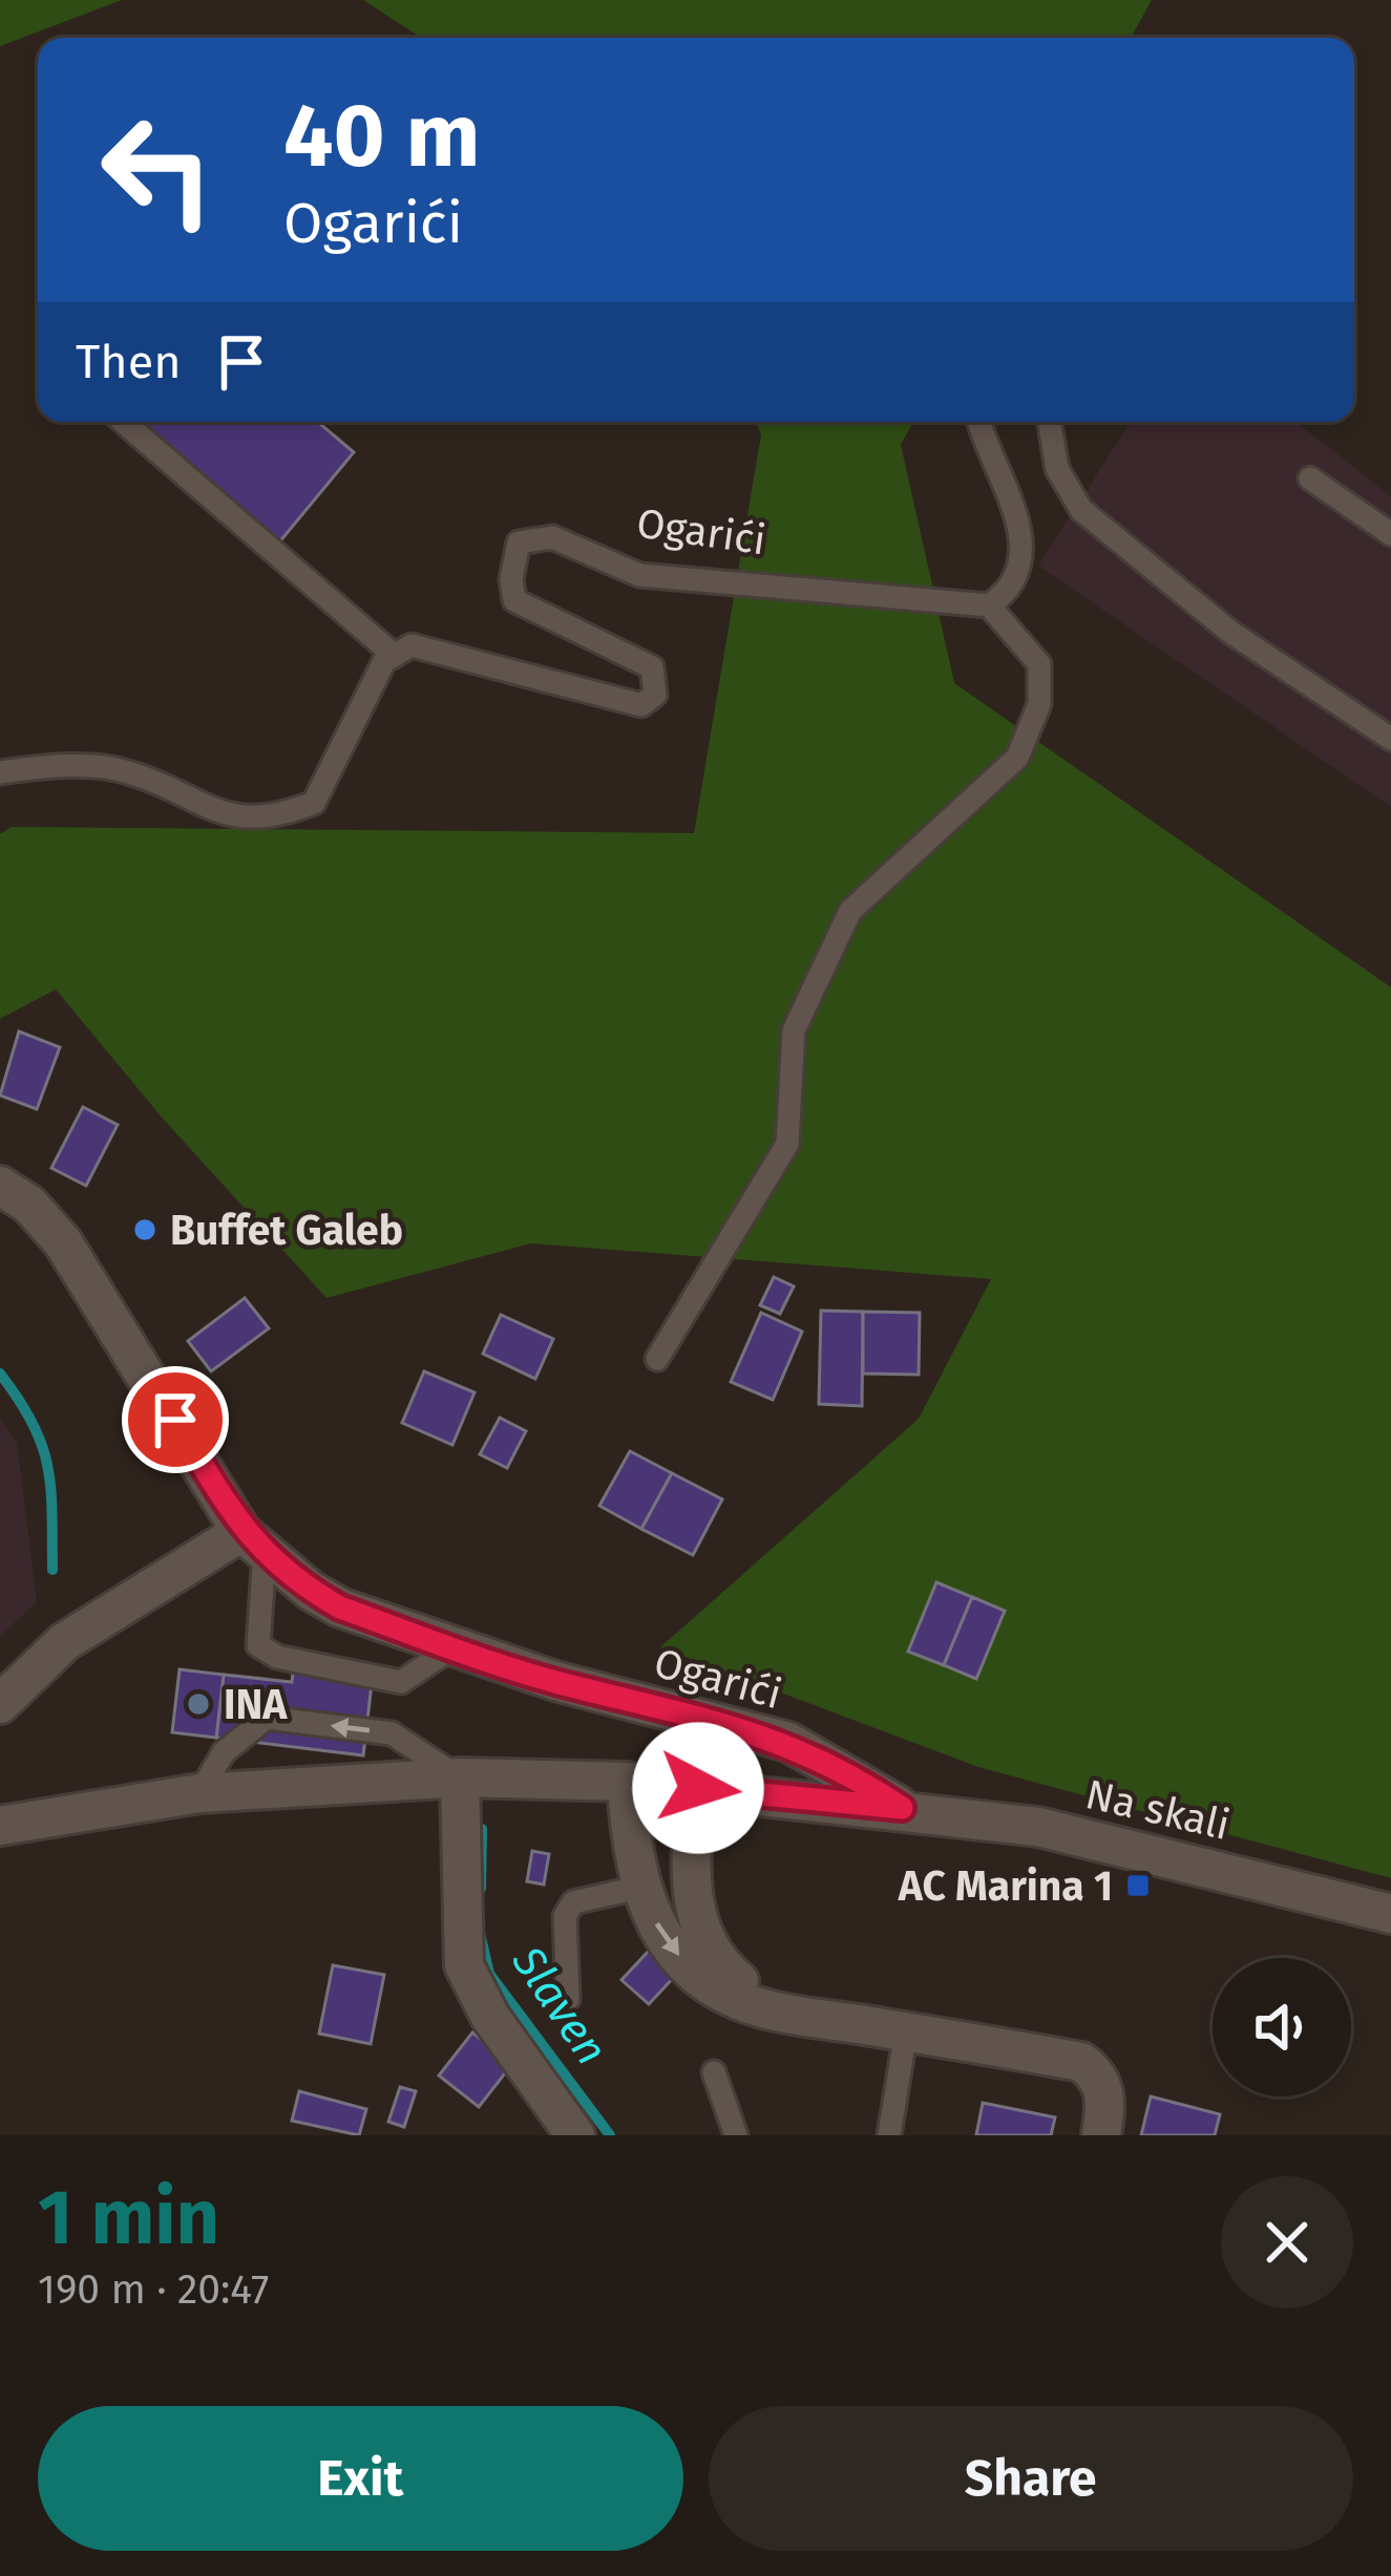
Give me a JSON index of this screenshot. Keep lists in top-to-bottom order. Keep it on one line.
{"streets":{"street":["Ogarići","Na skali"]},"crossings":[["Ogarići","Na skali"]],"water":["Slaven"],"places":{"other":["Buffet Galeb","INA"],"transit":["AC Marina 1"]},"page":{"turn":["40 m","Ogarići"],"then":"Then","heading":["1 min","190 m · 20:47"],"buttons":["Exit","Share"]}}
